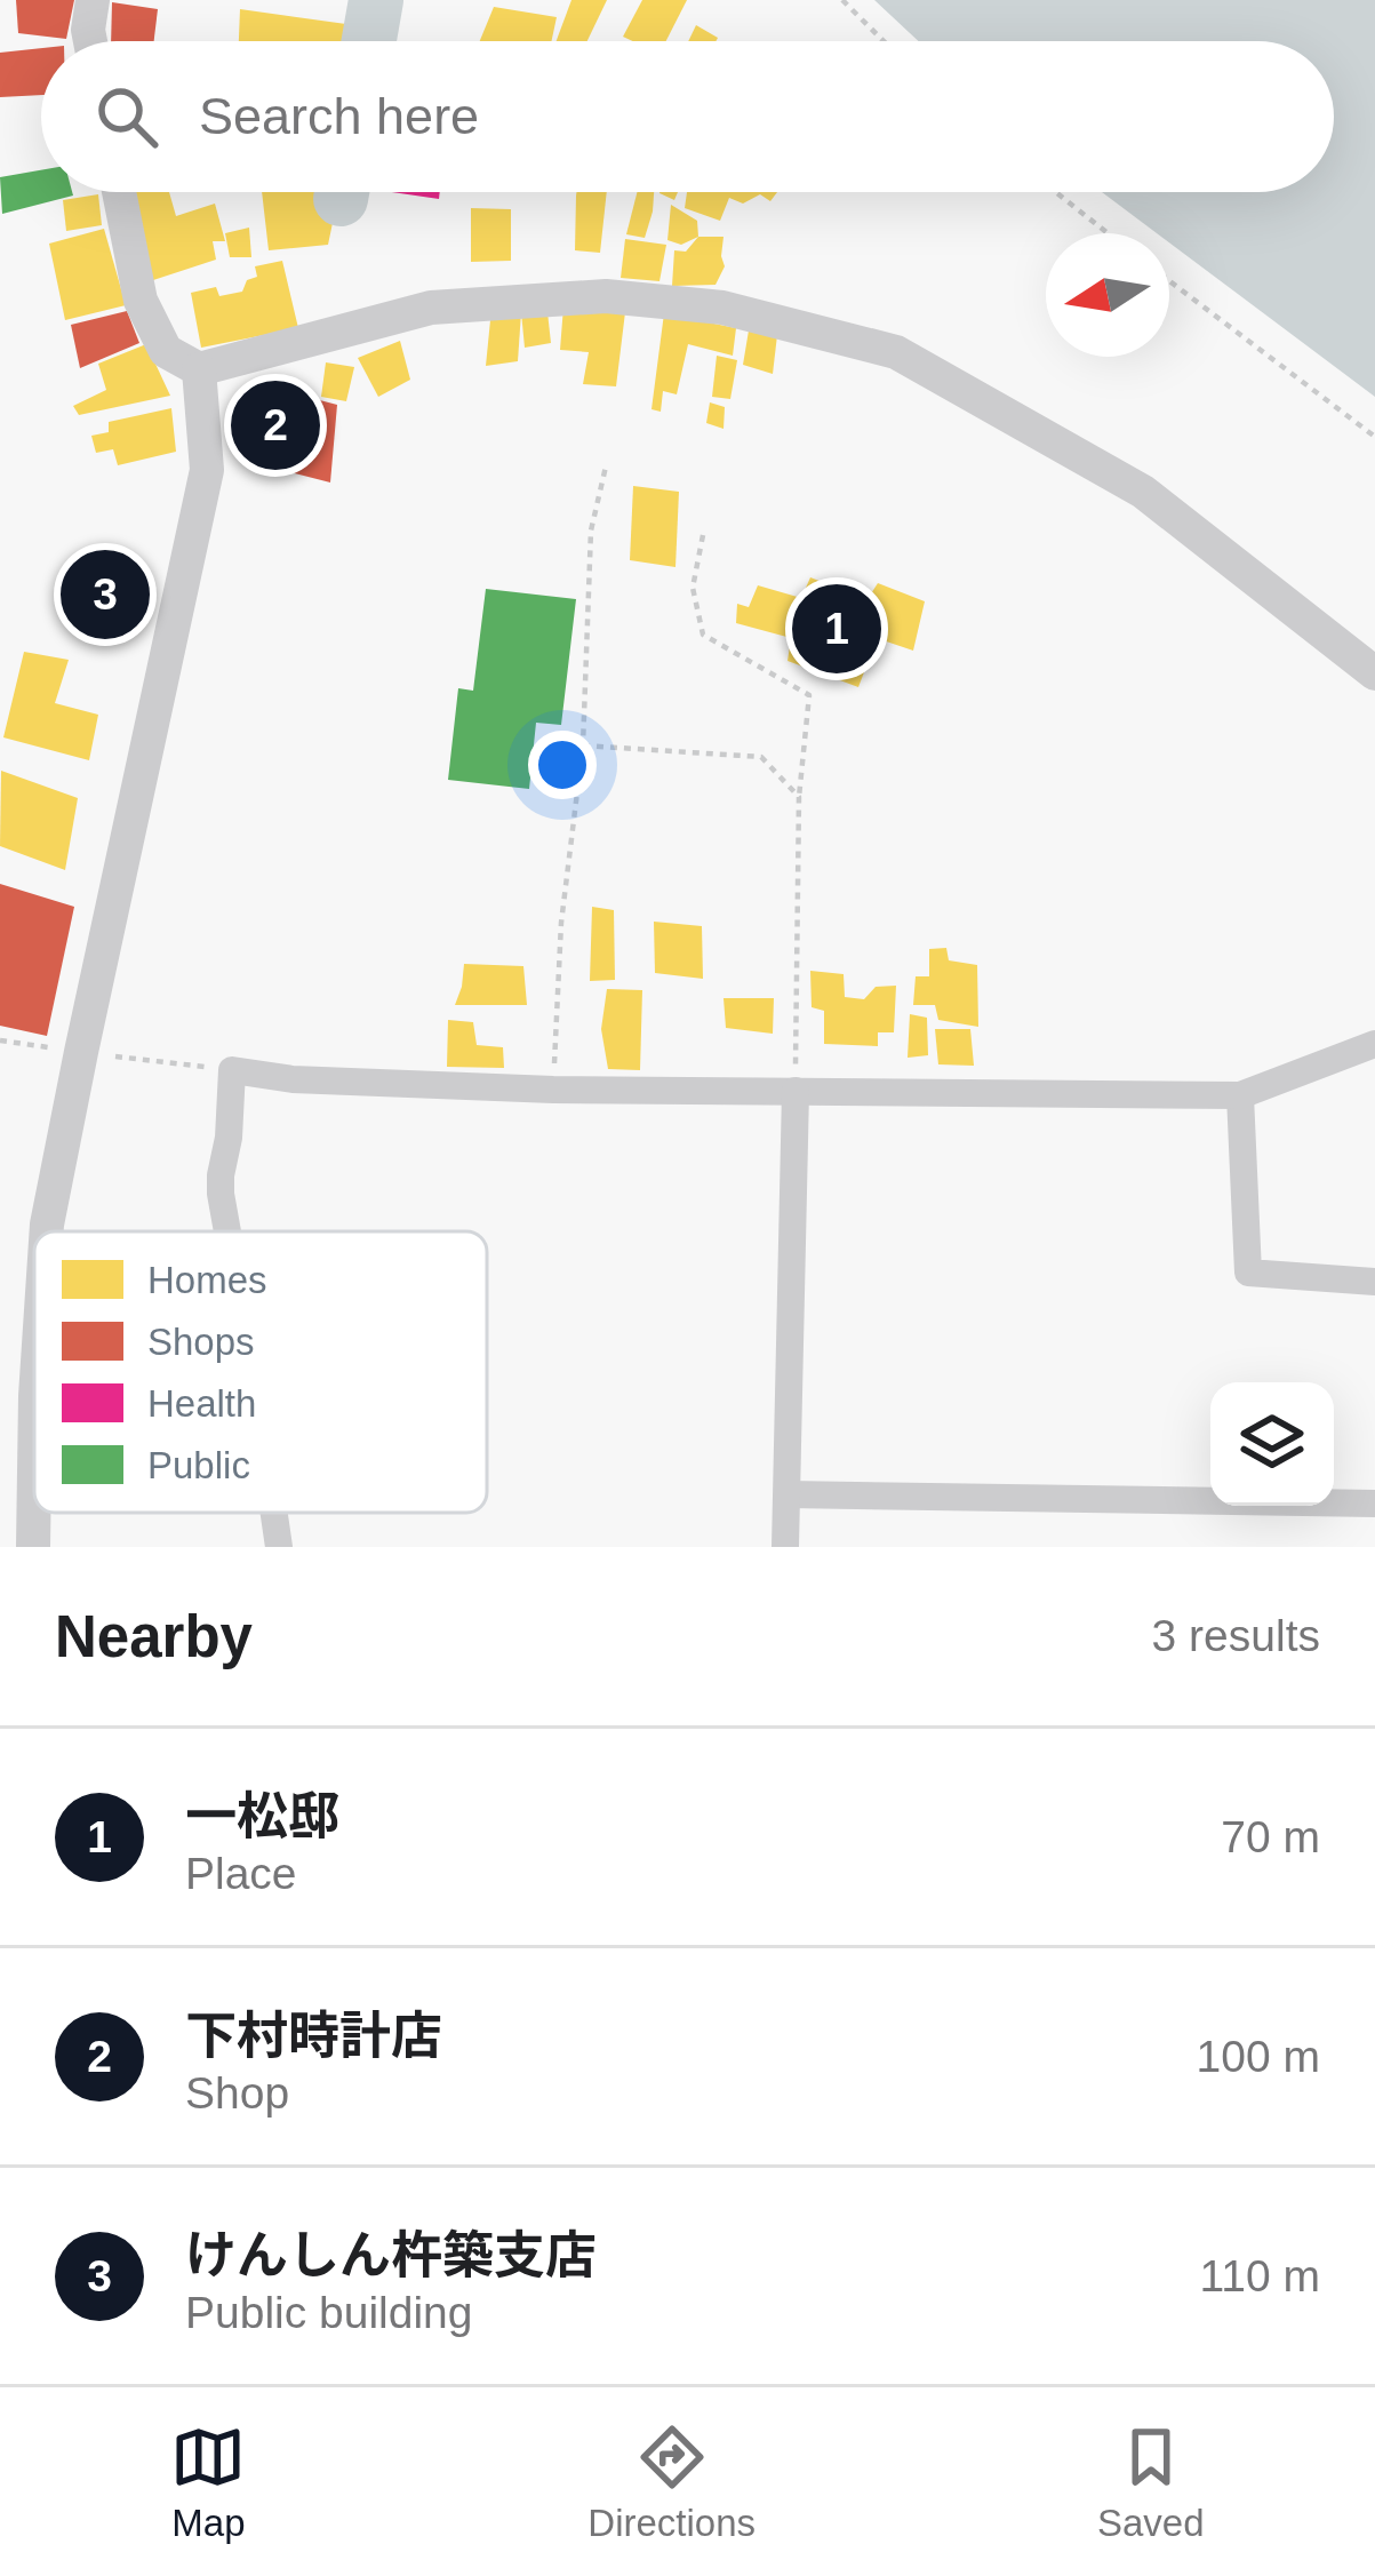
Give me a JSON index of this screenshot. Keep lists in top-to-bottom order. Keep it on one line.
{"legend":["Homes","Shops","Health","Public"],"north":"left","page":{"search":"Search here","pins":["2","3","1"],"heading":["Nearby","3 results"],"list":[{"mark":"1","name":"一松邸","note":"Place","value":"70 m"},{"mark":"2","name":"下村時計店","note":"Shop","value":"100 m"},{"mark":"3","name":"けんしん杵築支店","note":"Public building","value":"110 m"}],"nav":["Map","Directions","Saved"]}}
